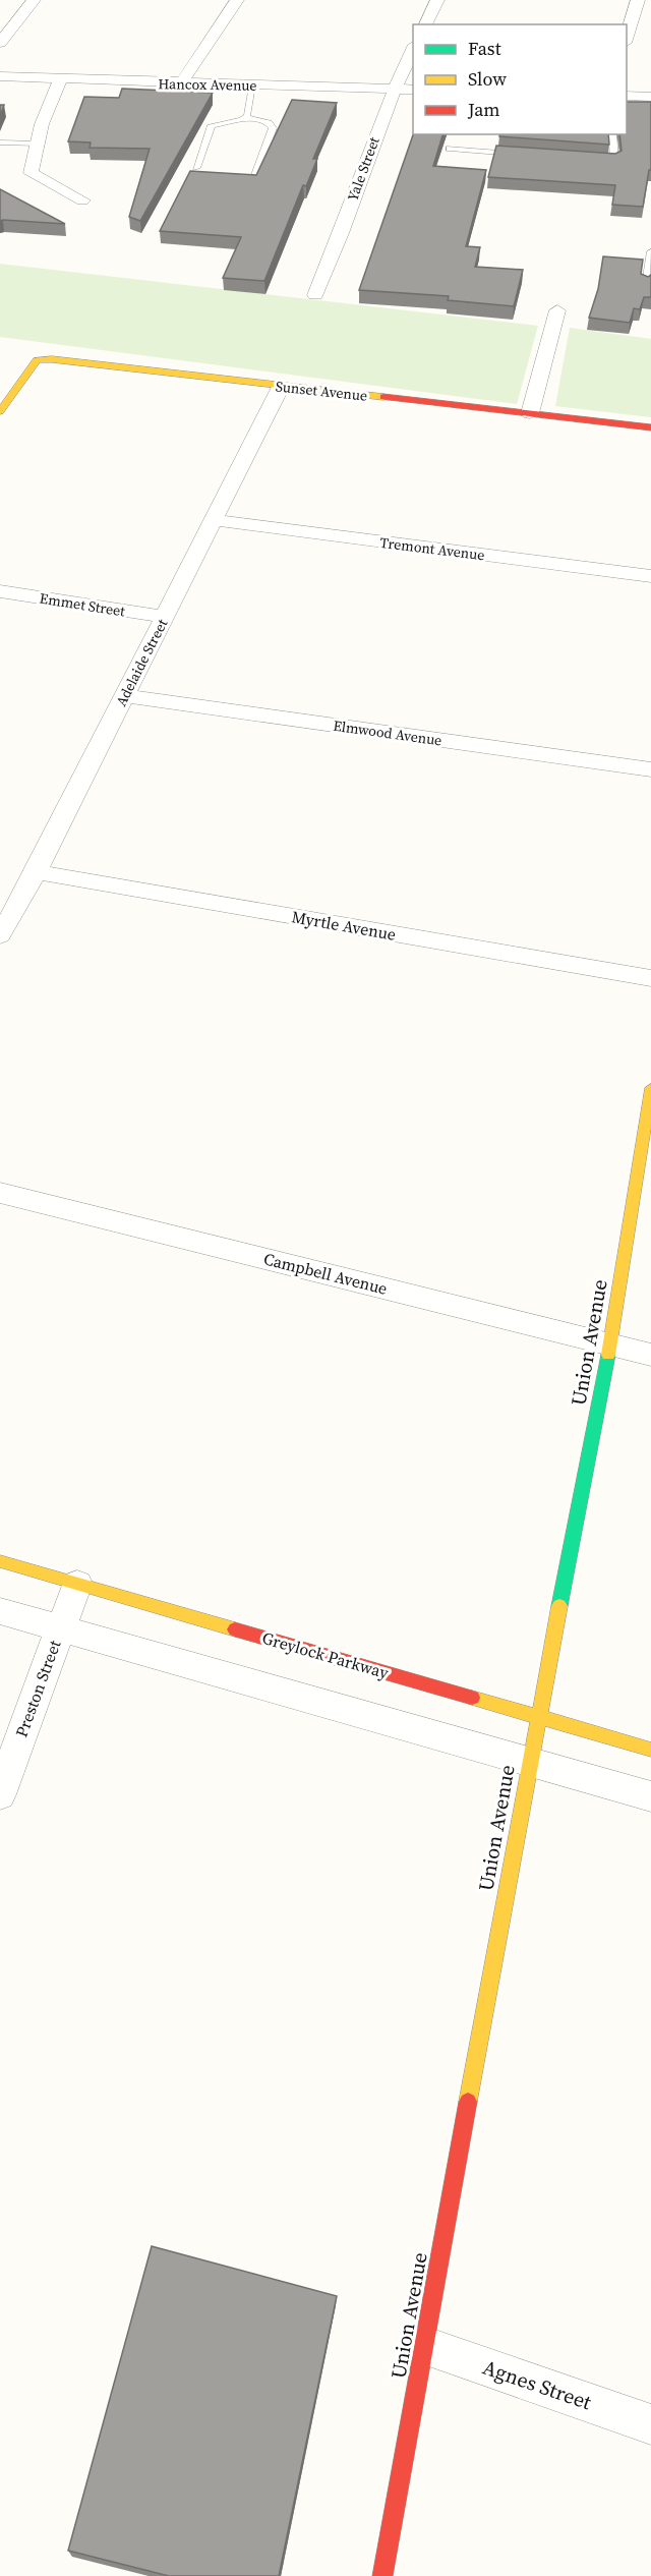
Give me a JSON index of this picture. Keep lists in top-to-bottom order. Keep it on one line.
{"streets":{"street":["Hancox Avenue","Yale Street","Sunset Avenue","Tremont Avenue","Emmet Street","Adelaide Street","Elmwood Avenue","Myrtle Avenue","Campbell Avenue","Union Avenue","Greylock Parkway","Preston Street","Agnes Street"]},"crossings":[["Hancox Avenue","Yale Street"],["Sunset Avenue","Adelaide Street"],["Tremont Avenue","Adelaide Street"],["Emmet Street","Adelaide Street"],["Adelaide Street","Elmwood Avenue"],["Adelaide Street","Myrtle Avenue"],["Campbell Avenue","Union Avenue"],["Union Avenue","Greylock Parkway"],["Union Avenue","Agnes Street"],["Greylock Parkway","Preston Street"]],"legend":["Fast","Slow","Jam"]}
